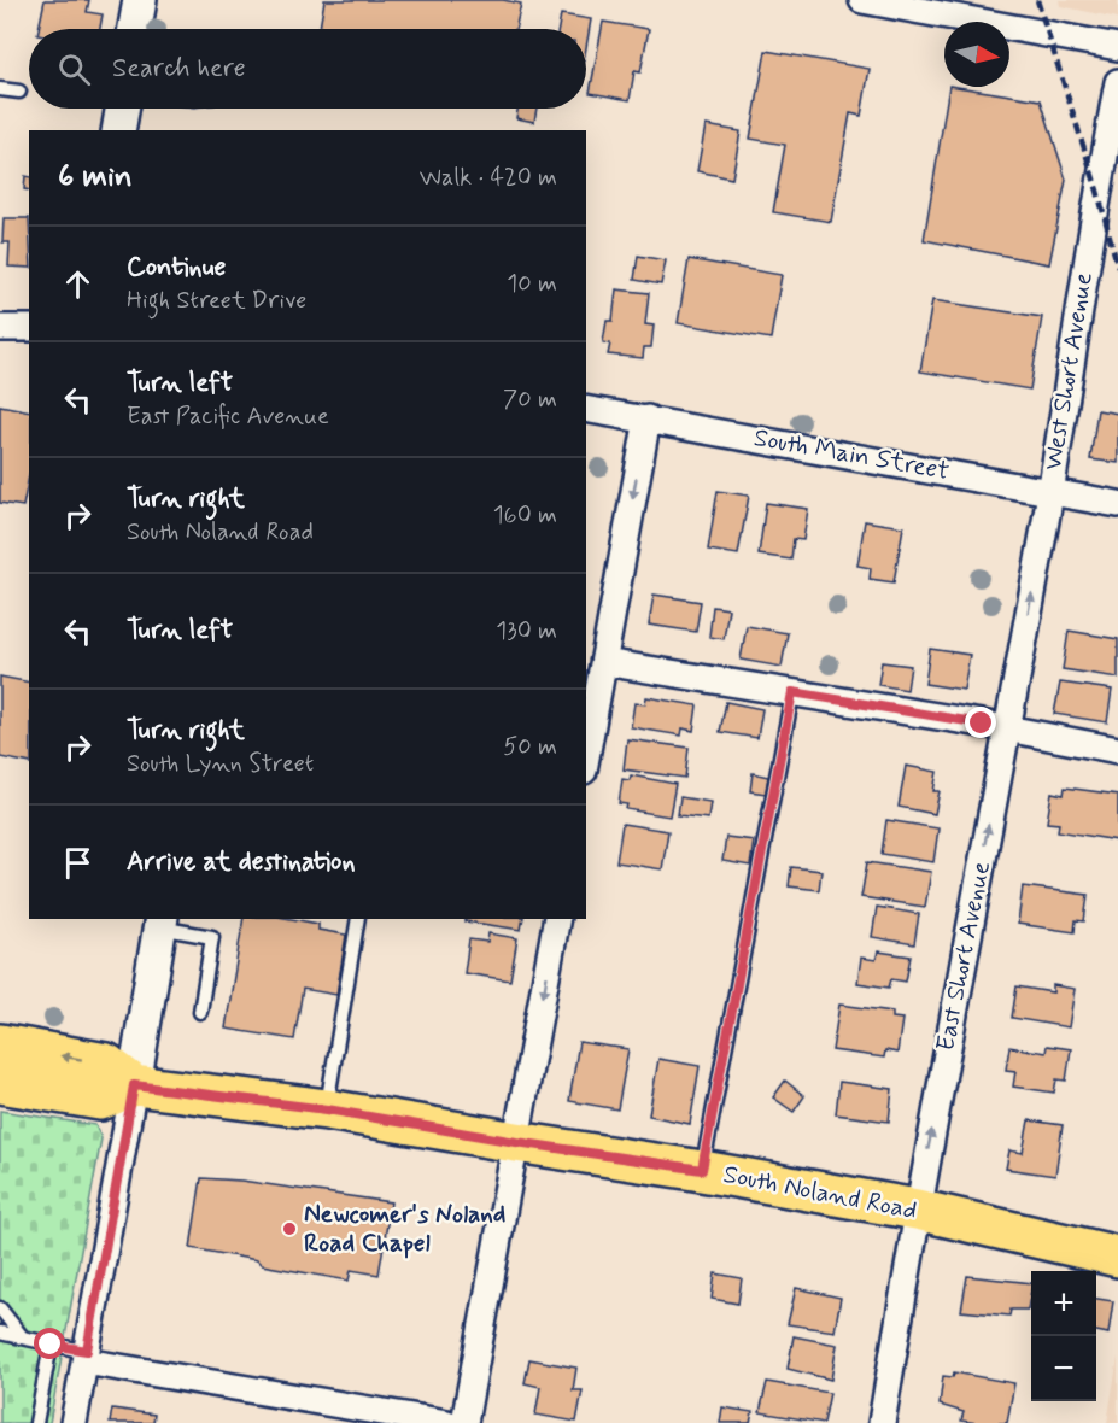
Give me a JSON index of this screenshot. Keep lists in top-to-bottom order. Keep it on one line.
{"streets":{"main road":["South Noland Road"],"street":["West Short Avenue","South Main Street","East Short Avenue"]},"crossings":[["West Short Avenue","South Main Street"],["West Short Avenue","East Short Avenue"],["South Main Street","East Short Avenue"],["East Short Avenue","South Noland Road"]],"one_way":["East Short Avenue"],"places":["Newcomer's Noland Road Chapel"],"north":"right","page":{"search":"Search here","heading":["6 min","Walk · 420 m"],"list":[["Continue","High Street Drive","10 m"],["Turn left","East Pacific Avenue","70 m"],["Turn right","South Noland Road","160 m"],["Turn left","130 m"],["Turn right","South Lynn Street","50 m"],"Arrive at destination"],"map_buttons":["+","−"]}}
